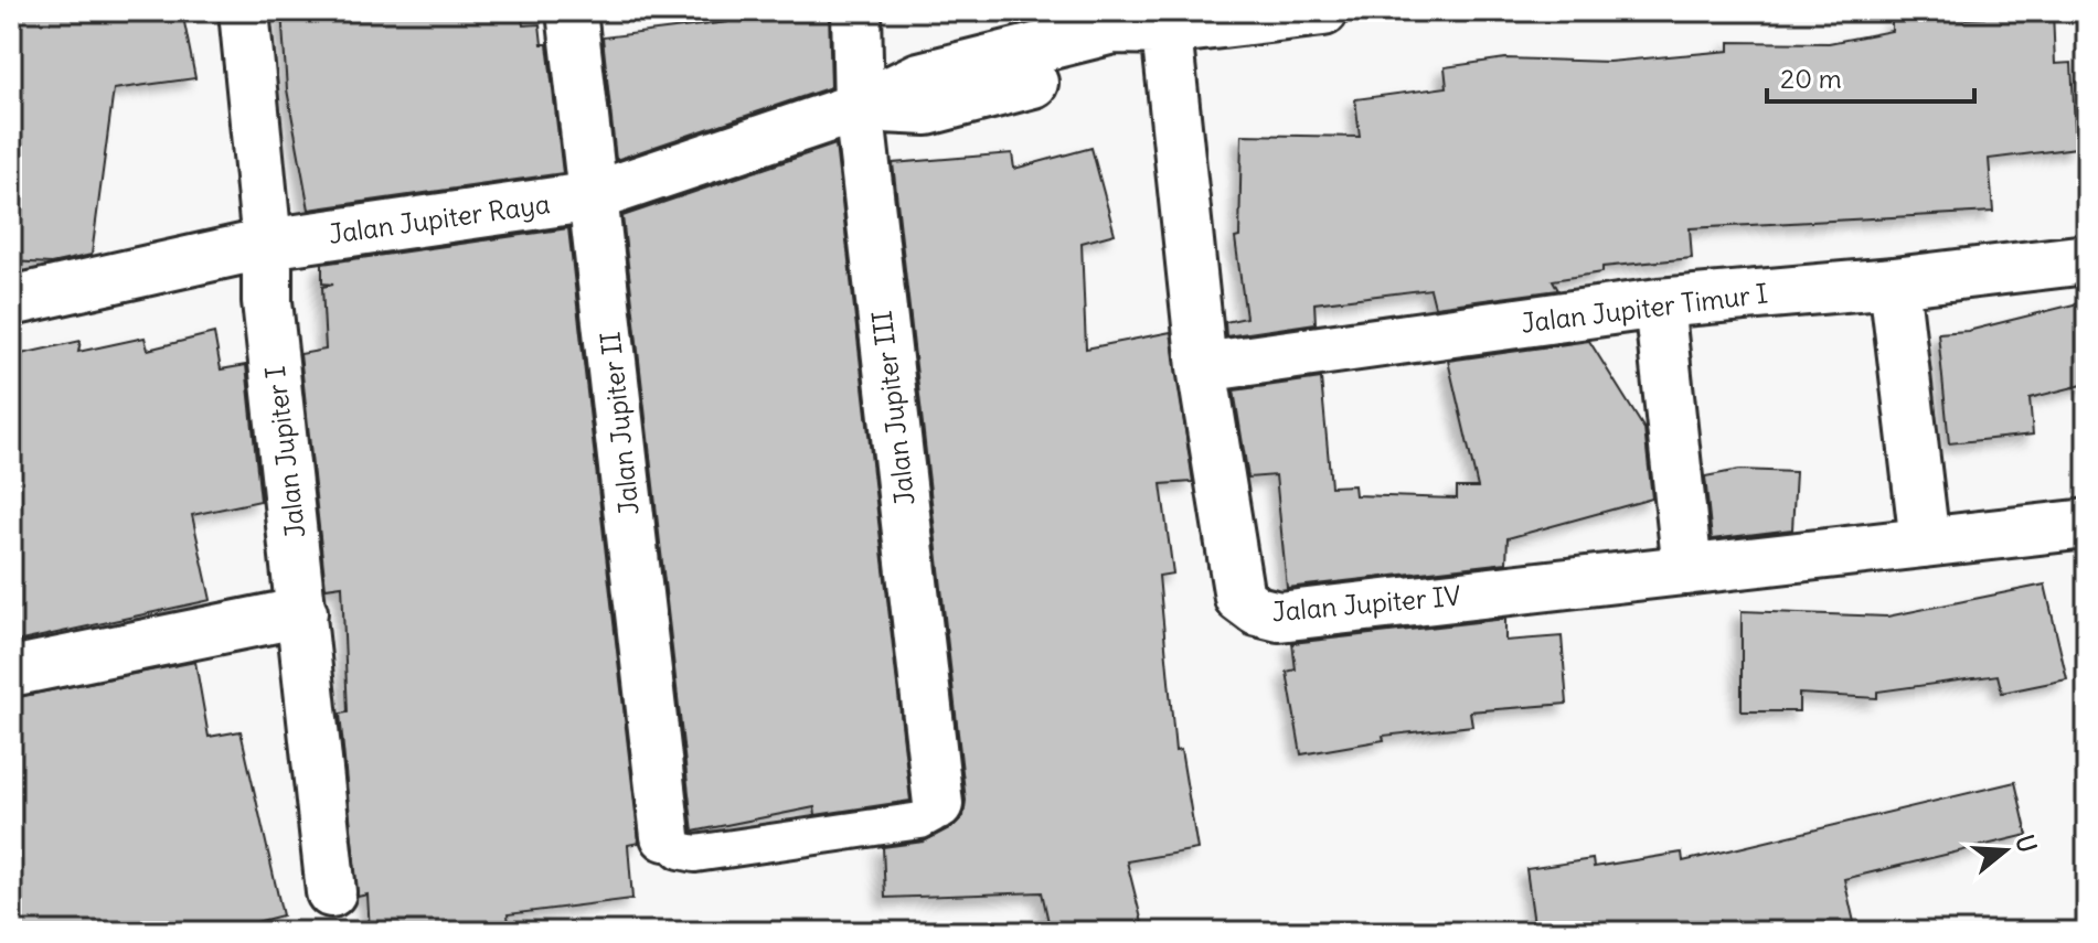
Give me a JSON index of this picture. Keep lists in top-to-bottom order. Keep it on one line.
{"streets":{"street":["Jalan Jupiter Raya","Jalan Jupiter Timur I","Jalan Jupiter III","Jalan Jupiter II","Jalan Jupiter I","Jalan Jupiter IV"]},"crossings":[["Jalan Jupiter Raya","Jalan Jupiter III"],["Jalan Jupiter Raya","Jalan Jupiter II"],["Jalan Jupiter Raya","Jalan Jupiter I"],["Jalan Jupiter Raya","Jalan Jupiter IV"],["Jalan Jupiter Timur I","Jalan Jupiter IV"]],"scale_bar":"20 m","north":"right"}
